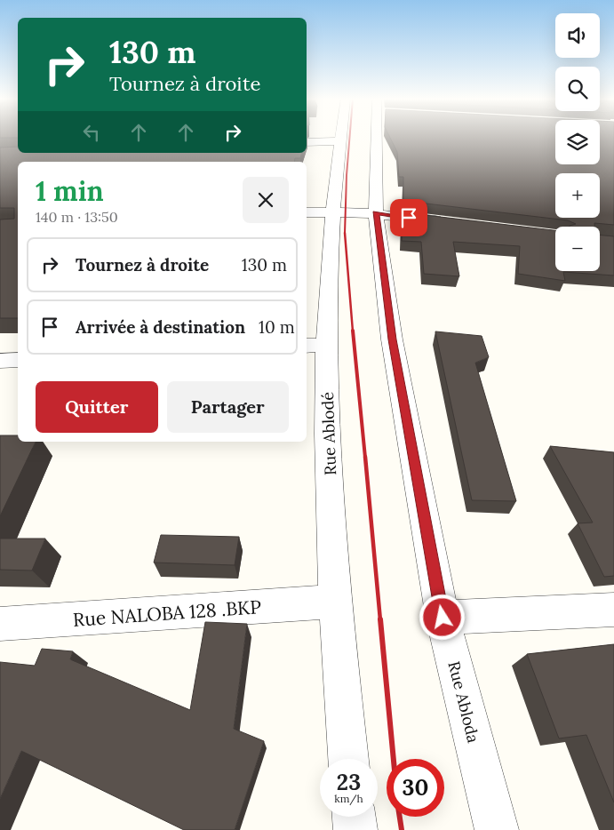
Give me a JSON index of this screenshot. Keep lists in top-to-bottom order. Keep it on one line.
{"streets":{"street":["Rue Ablodé","Rue NALOBA 128 .BKP","Rue Abloda"]},"crossings":[["Rue Ablodé","Rue NALOBA 128 .BKP"]],"page":{"map_buttons":["+","−"],"turn":["130 m","Tournez à droite"],"heading":["1 min","140 m · 13:50"],"list":[{"name":"Tournez à droite","value":"130 m"},{"name":"Arrivée à destination","value":"10 m"}],"buttons":["Quitter","Partager"],"speed":"23 km/h","limit":"30"}}
